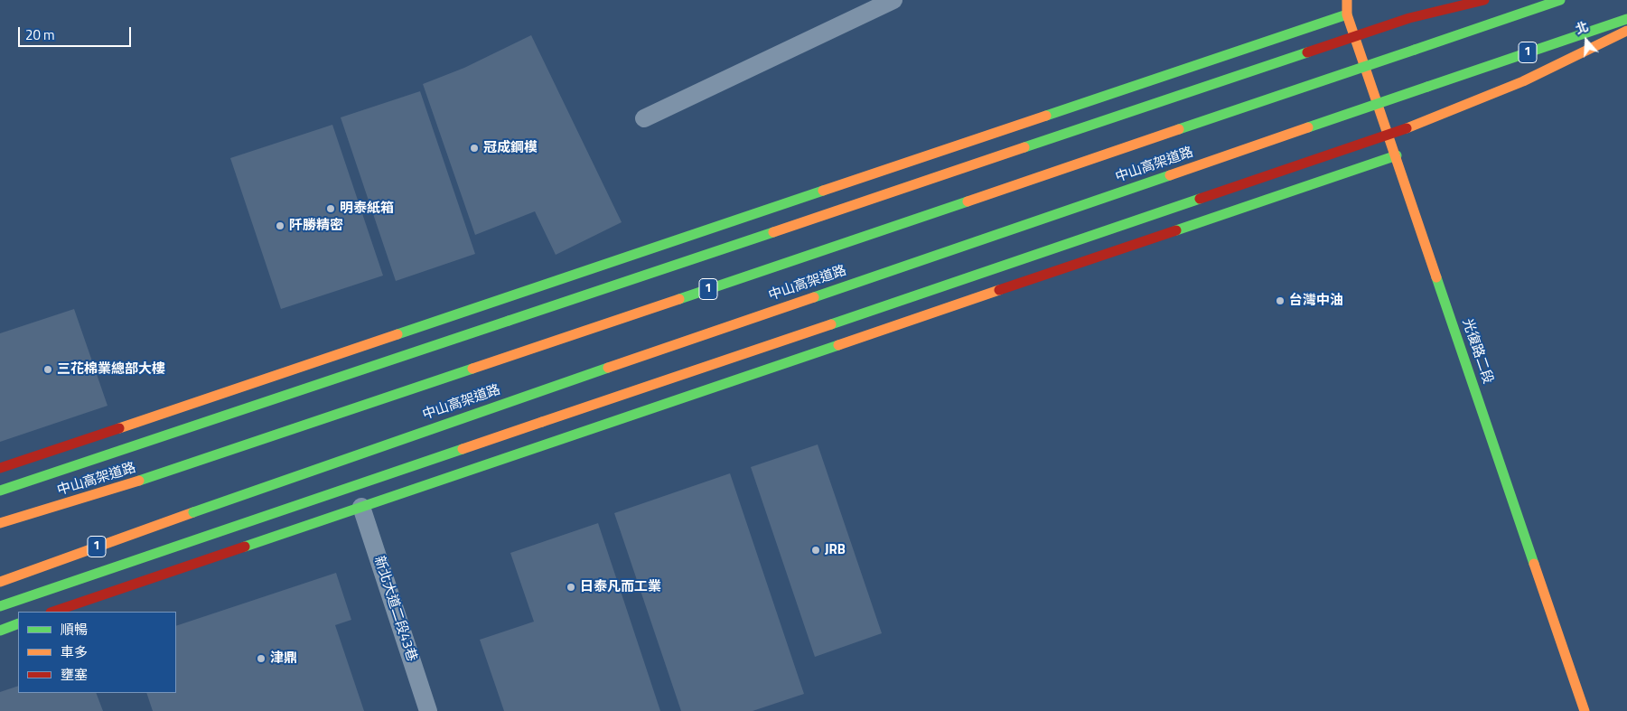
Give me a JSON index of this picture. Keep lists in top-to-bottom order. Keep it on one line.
{"streets":{"main road":["1","中山高架道路","光復路二段"],"lane":["新北大道二段43巷"]},"places":["冠成鋼模","明泰紙箱","阡勝精密","台灣中油","三花棉業總部大樓","JRB","日泰凡而工業","津鼎"],"legend":["順暢","車多","壅塞"],"scale_bar":"20 m","north":"top"}
